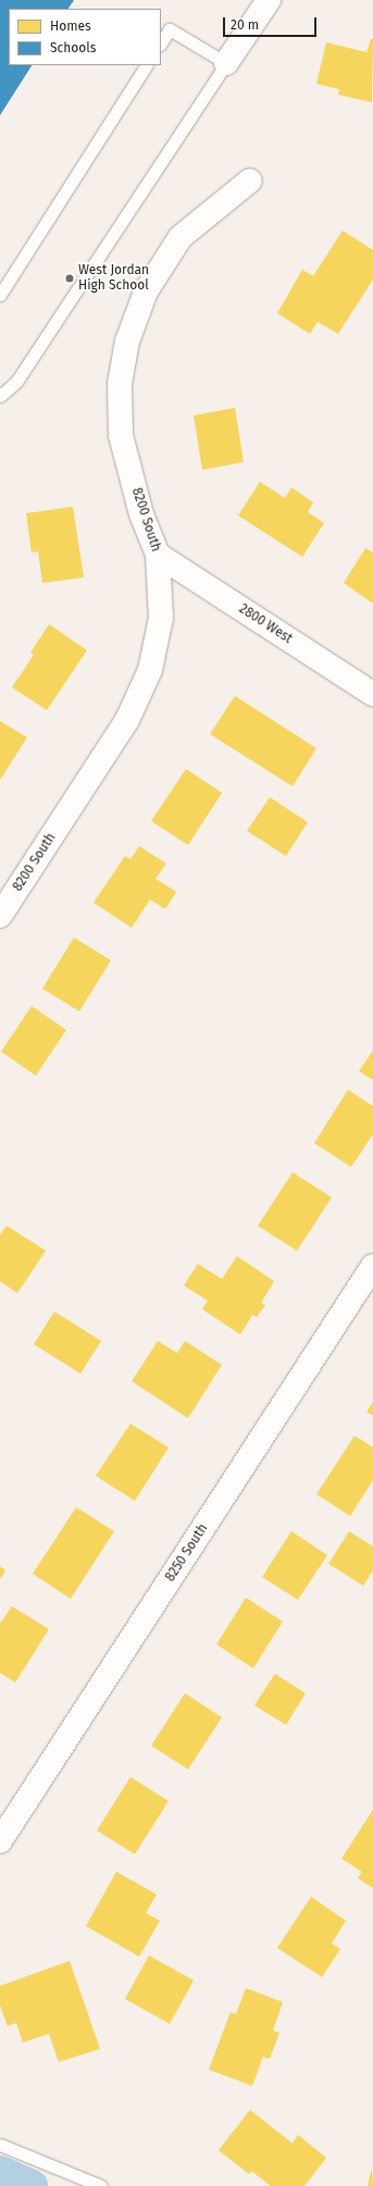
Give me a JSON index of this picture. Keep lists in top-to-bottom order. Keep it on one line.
{"streets":{"street":["8200 South","2800 West","8250 South"]},"crossings":[["8200 South","2800 West"]],"places":["West Jordan High School"],"legend":["Homes","Schools"],"scale_bar":"20 m"}
